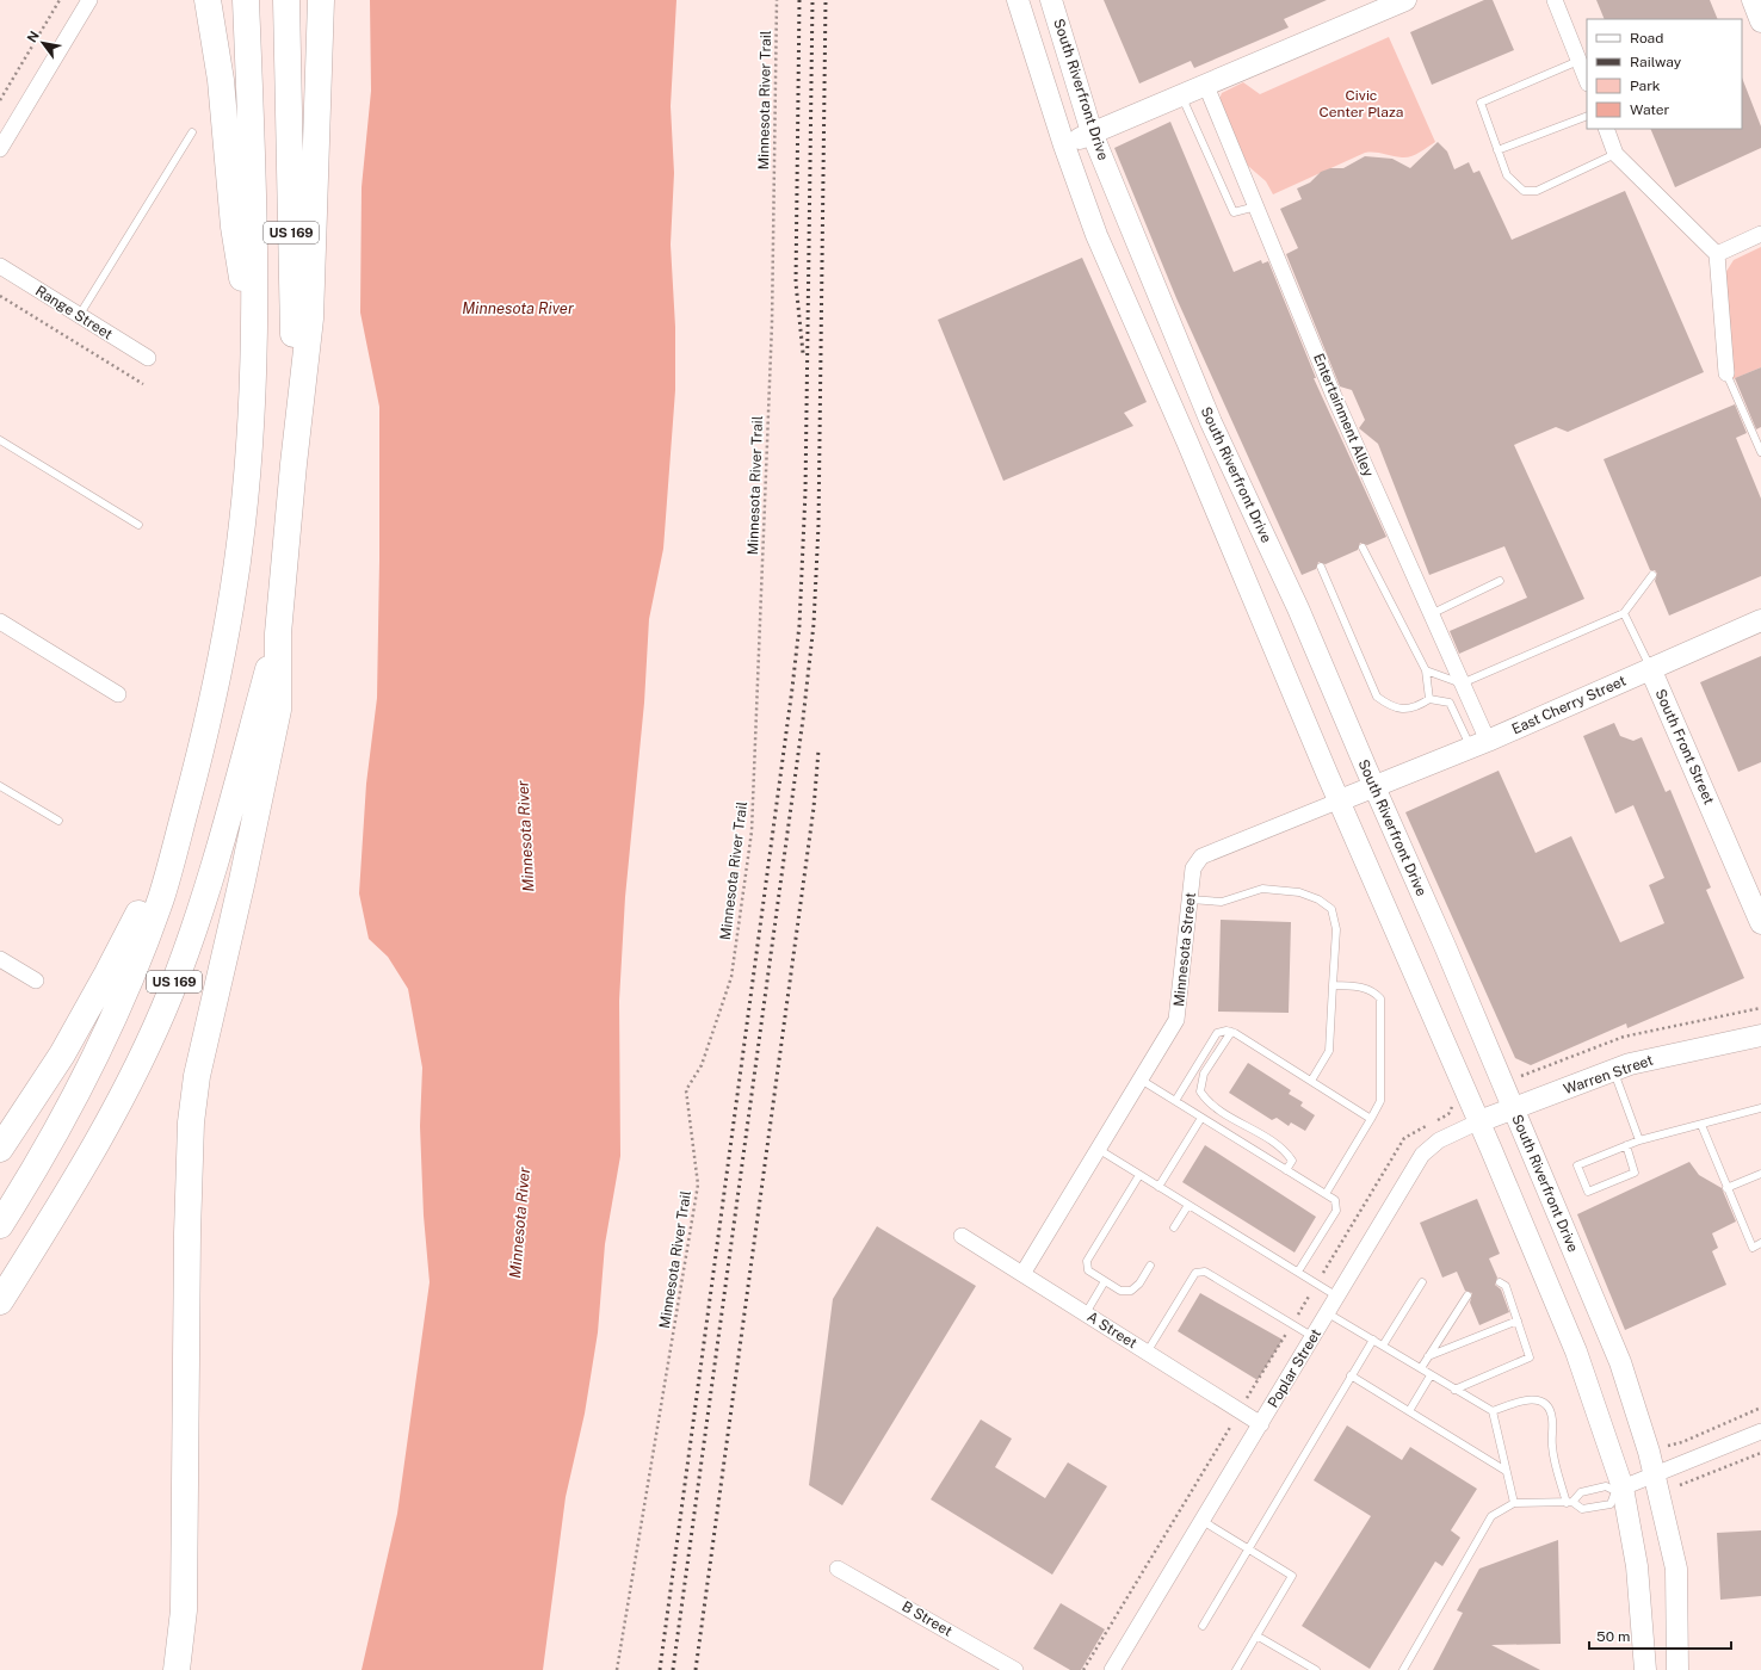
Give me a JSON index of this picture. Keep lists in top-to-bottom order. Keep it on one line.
{"streets":{"highway":["US 169"],"main road":["South Riverfront Drive","East Cherry Street","South Front Street","Minnesota Street","Warren Street","Poplar Street"],"street":["Range Street","Entertainment Alley","A Street","B Street"],"path":["Minnesota River Trail"]},"crossings":[["South Riverfront Drive","East Cherry Street"],["South Riverfront Drive","Minnesota Street"],["South Riverfront Drive","Warren Street"],["South Riverfront Drive","Poplar Street"],["Entertainment Alley","East Cherry Street"],["East Cherry Street","South Front Street"],["East Cherry Street","Minnesota Street"],["Minnesota Street","A Street"],["Warren Street","Poplar Street"],["A Street","Poplar Street"]],"water":["Minnesota River"],"parks":["Civic Center Plaza"],"legend":["Road","Railway","Park","Water"],"scale_bar":"50 m","north":"top left"}
